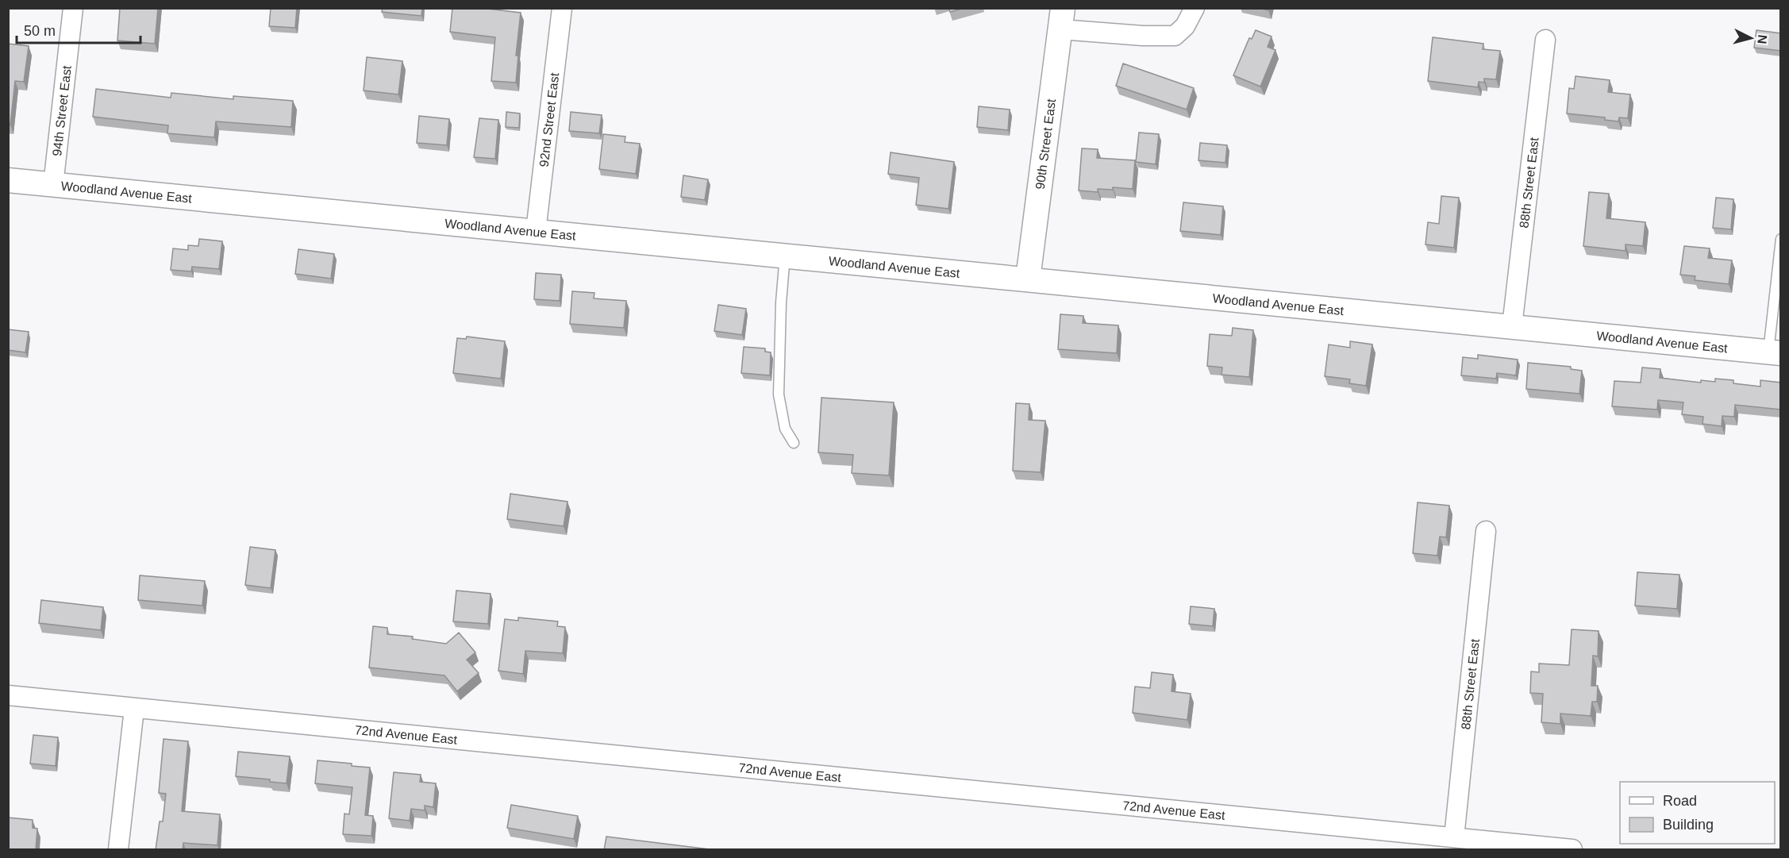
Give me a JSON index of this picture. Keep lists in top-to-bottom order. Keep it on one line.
{"streets":{"street":["94th Street East","92nd Street East","90th Street East","88th Street East","Woodland Avenue East","72nd Avenue East"]},"crossings":[["94th Street East","Woodland Avenue East"],["92nd Street East","Woodland Avenue East"],["90th Street East","Woodland Avenue East"],["88th Street East","Woodland Avenue East"],["88th Street East","72nd Avenue East"]],"legend":["Road","Building"],"scale_bar":"50 m","north":"right"}
